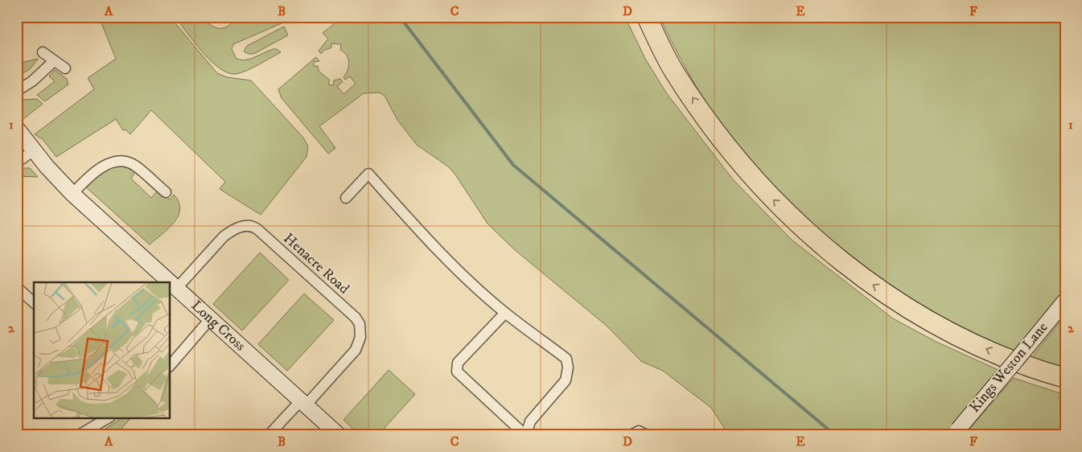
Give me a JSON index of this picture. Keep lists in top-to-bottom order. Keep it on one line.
{"streets":{"street":["Henacre Road","Long Cross","Kings Weston Lane"]},"crossings":[["Henacre Road","Long Cross"]],"grid":{"columns":["A","B","C","D","E","F"],"rows":["1","2"]}}
